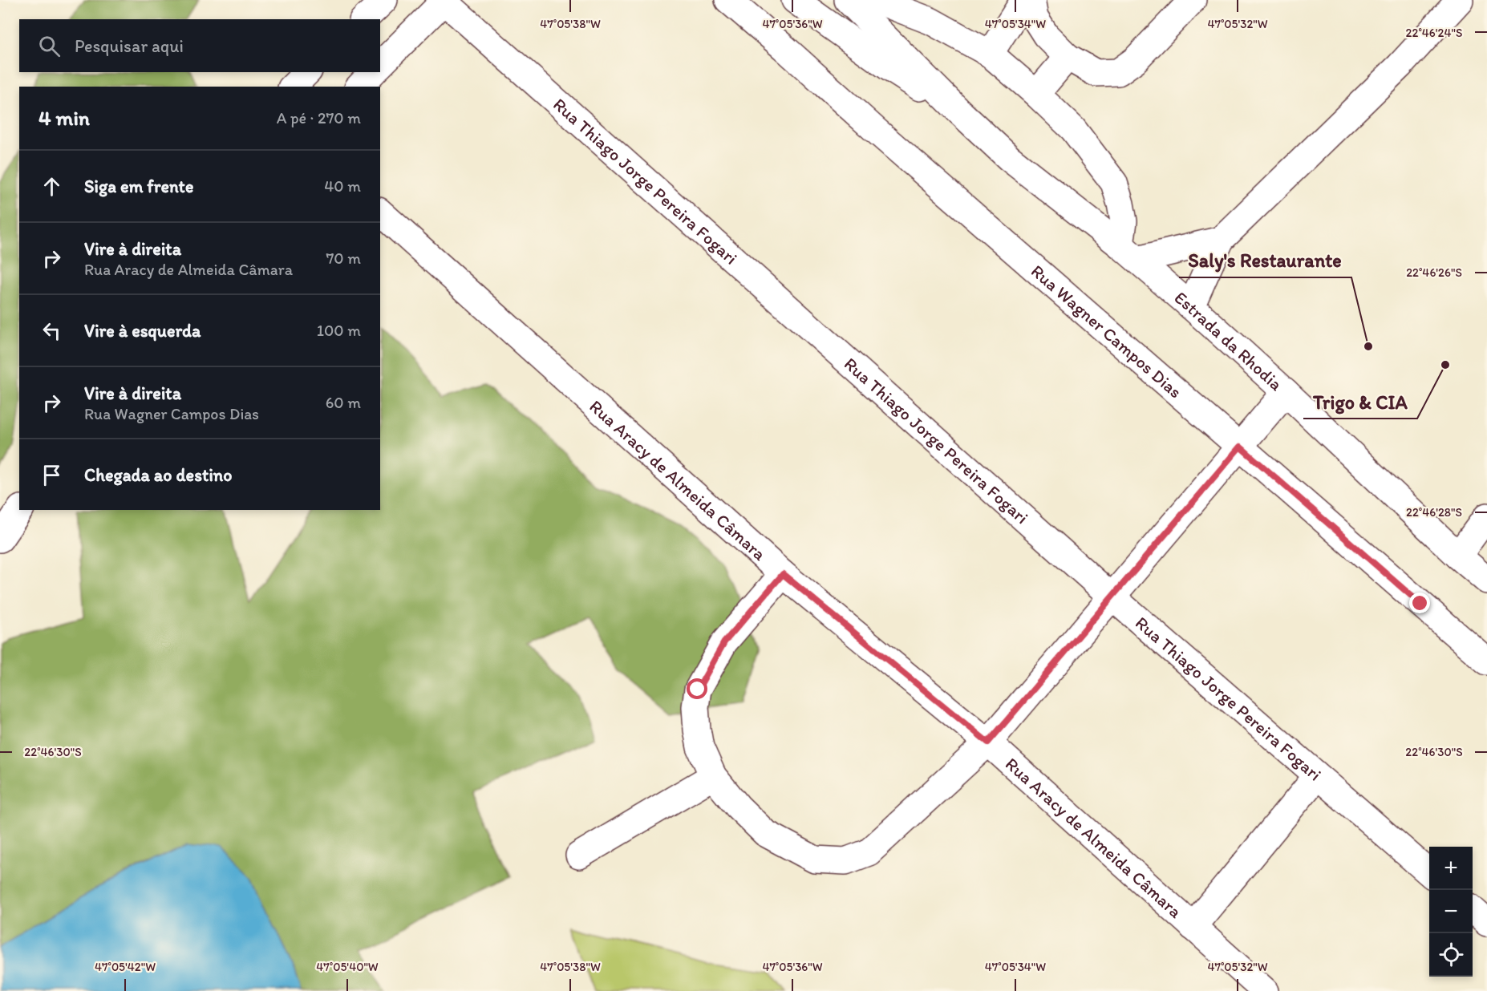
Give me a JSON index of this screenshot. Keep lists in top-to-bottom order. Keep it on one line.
{"streets":{"street":["Rua Thiago Jorge Pereira Fogari","Rua Wagner Campos Dias","Estrada da Rhodia","Rua Aracy de Almeida Câmara"]},"places":["Saly's Restaurante","Trigo & CIA"],"page":{"search":"Pesquisar aqui","heading":["4 min","A pé · 270 m"],"list":[["Siga em frente","40 m"],["Vire à direita","Rua Aracy de Almeida Câmara","70 m"],["Vire à esquerda","100 m"],["Vire à direita","Rua Wagner Campos Dias","60 m"],"Chegada ao destino"],"map_buttons":["+","−"]},"coordinates":["47°05'38\"W","47°05'36\"W","47°05'34\"W","47°05'32\"W","22°46'24\"S","22°46'26\"S","22°46'28\"S","22°46'30\"S","47°05'42\"W","47°05'40\"W"]}
